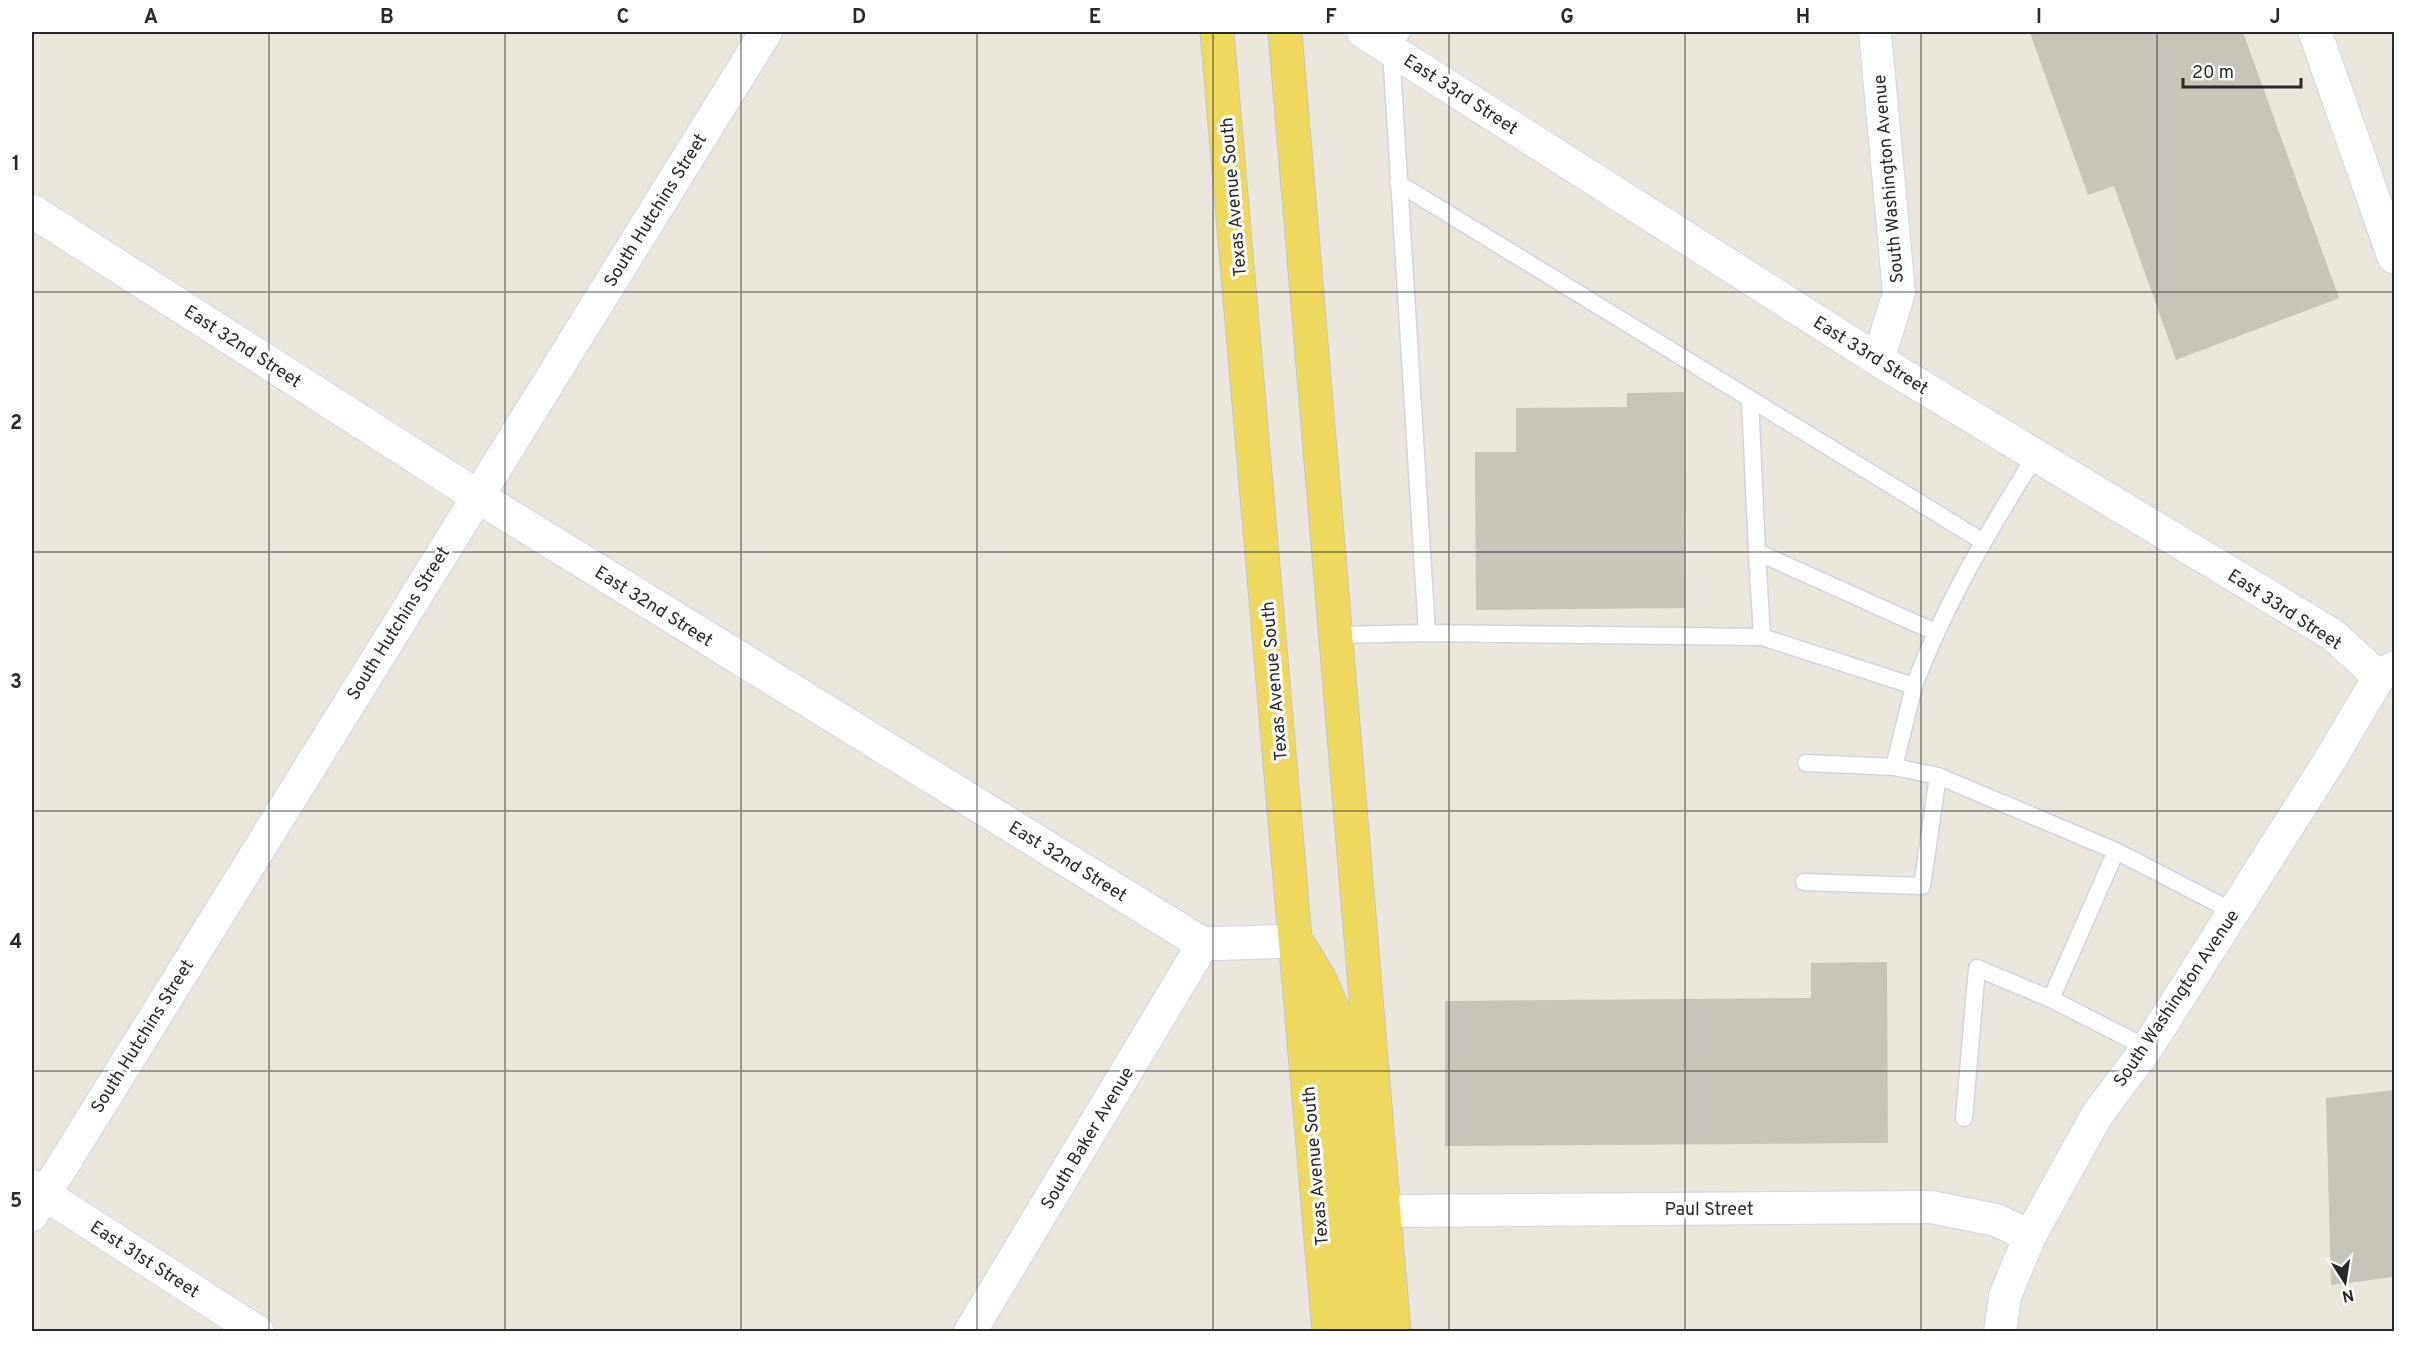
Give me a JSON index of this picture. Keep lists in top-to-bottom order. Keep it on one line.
{"streets":{"main road":["Texas Avenue South"],"street":["East 33rd Street","South Washington Avenue","South Hutchins Street","East 32nd Street","South Baker Avenue","Paul Street","East 31st Street"]},"crossings":[["East 33rd Street","South Washington Avenue"],["South Washington Avenue","Paul Street"],["South Hutchins Street","East 32nd Street"],["South Hutchins Street","East 31st Street"],["East 32nd Street","South Baker Avenue"]],"scale_bar":"20 m","north":"bottom","grid":{"columns":["A","B","C","D","E","F","G","H","I","J"],"rows":["1","2","3","4","5"]}}
